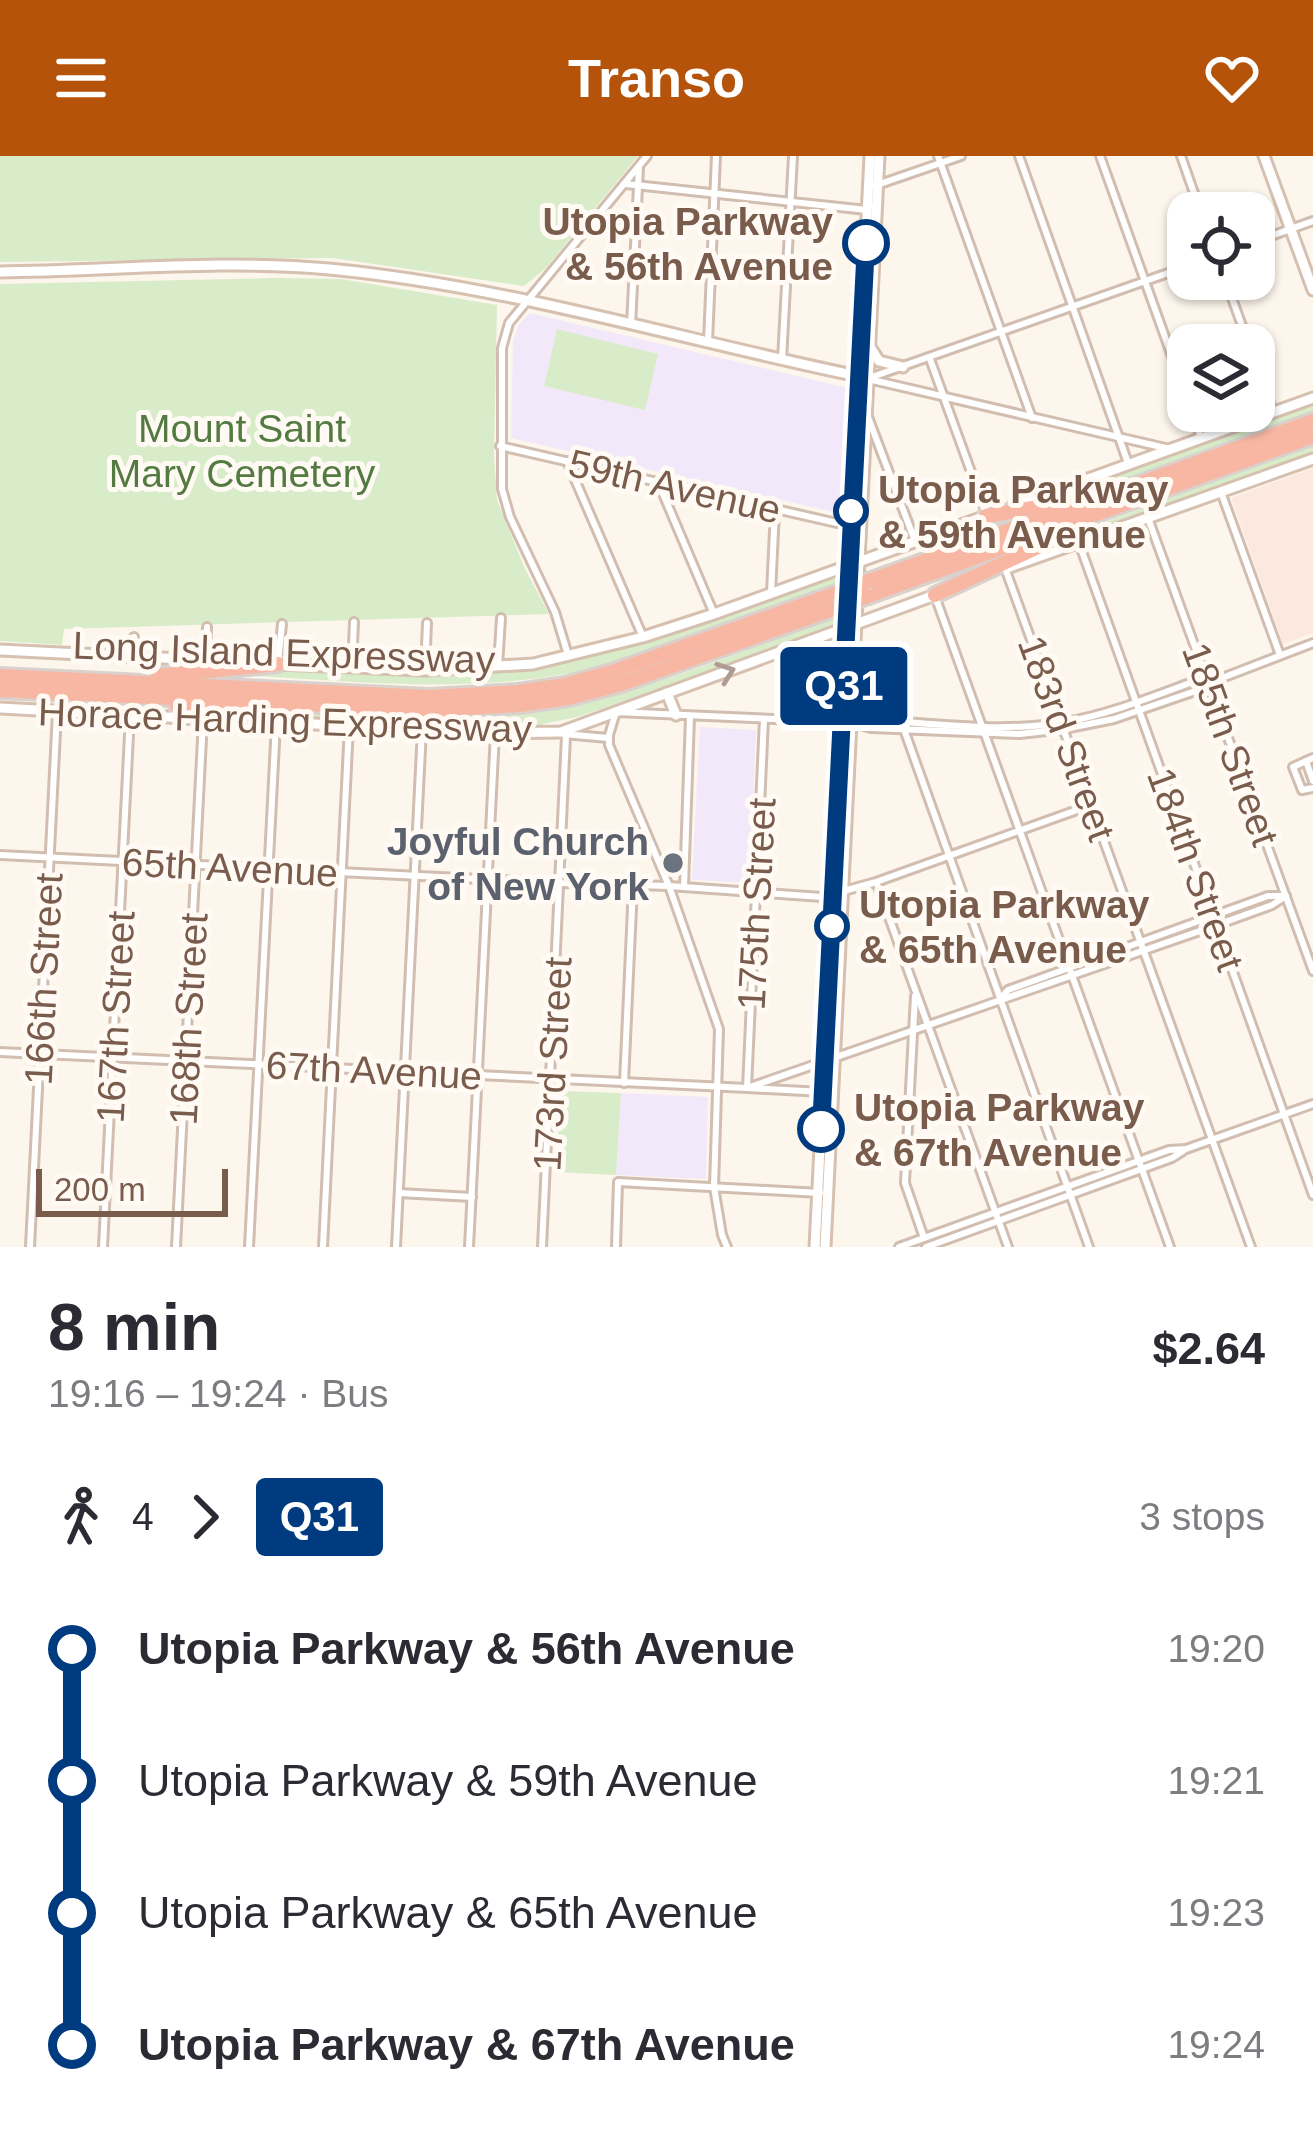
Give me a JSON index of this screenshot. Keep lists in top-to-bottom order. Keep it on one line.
{"streets":{"highway":["Long Island Expressway"],"main road":["Horace Harding Expressway"],"street":["59th Avenue","183rd Street","185th Street","65th Avenue","184th Street","175th Street","166th Street","167th Street","168th Street","173rd Street","67th Avenue"]},"crossings":[["Horace Harding Expressway","183rd Street"],["Horace Harding Expressway","185th Street"],["Horace Harding Expressway","184th Street"],["Horace Harding Expressway","166th Street"],["Horace Harding Expressway","167th Street"],["Horace Harding Expressway","168th Street"],["Horace Harding Expressway","173rd Street"],["183rd Street","65th Avenue"],["183rd Street","67th Avenue"],["185th Street","67th Avenue"],["65th Avenue","175th Street"],["65th Avenue","166th Street"],["65th Avenue","167th Street"],["65th Avenue","168th Street"],["65th Avenue","173rd Street"],["184th Street","67th Avenue"],["175th Street","67th Avenue"],["166th Street","67th Avenue"],["167th Street","67th Avenue"],["168th Street","67th Avenue"],["173rd Street","67th Avenue"]],"parks":["Mount Saint Mary Cemetery"],"places":["Utopia Parkway & 56th Avenue","Utopia Parkway & 59th Avenue","Joyful Church of New York","Utopia Parkway & 65th Avenue","Utopia Parkway & 67th Avenue"],"lines":["bus line Q31"],"scale_bar":"200 m","page":{"header":"Transo","on_map":"Q31","scale":"200 m","heading":["8 min","19:16 – 19:24 · Bus","$2.64"],"legs":["4","Q31","3 stops"],"list":[{"name":"Utopia Parkway & 56th Avenue","value":"19:20"},{"name":"Utopia Parkway & 59th Avenue","value":"19:21"},{"name":"Utopia Parkway & 65th Avenue","value":"19:23"},{"name":"Utopia Parkway & 67th Avenue","value":"19:24"}]}}
